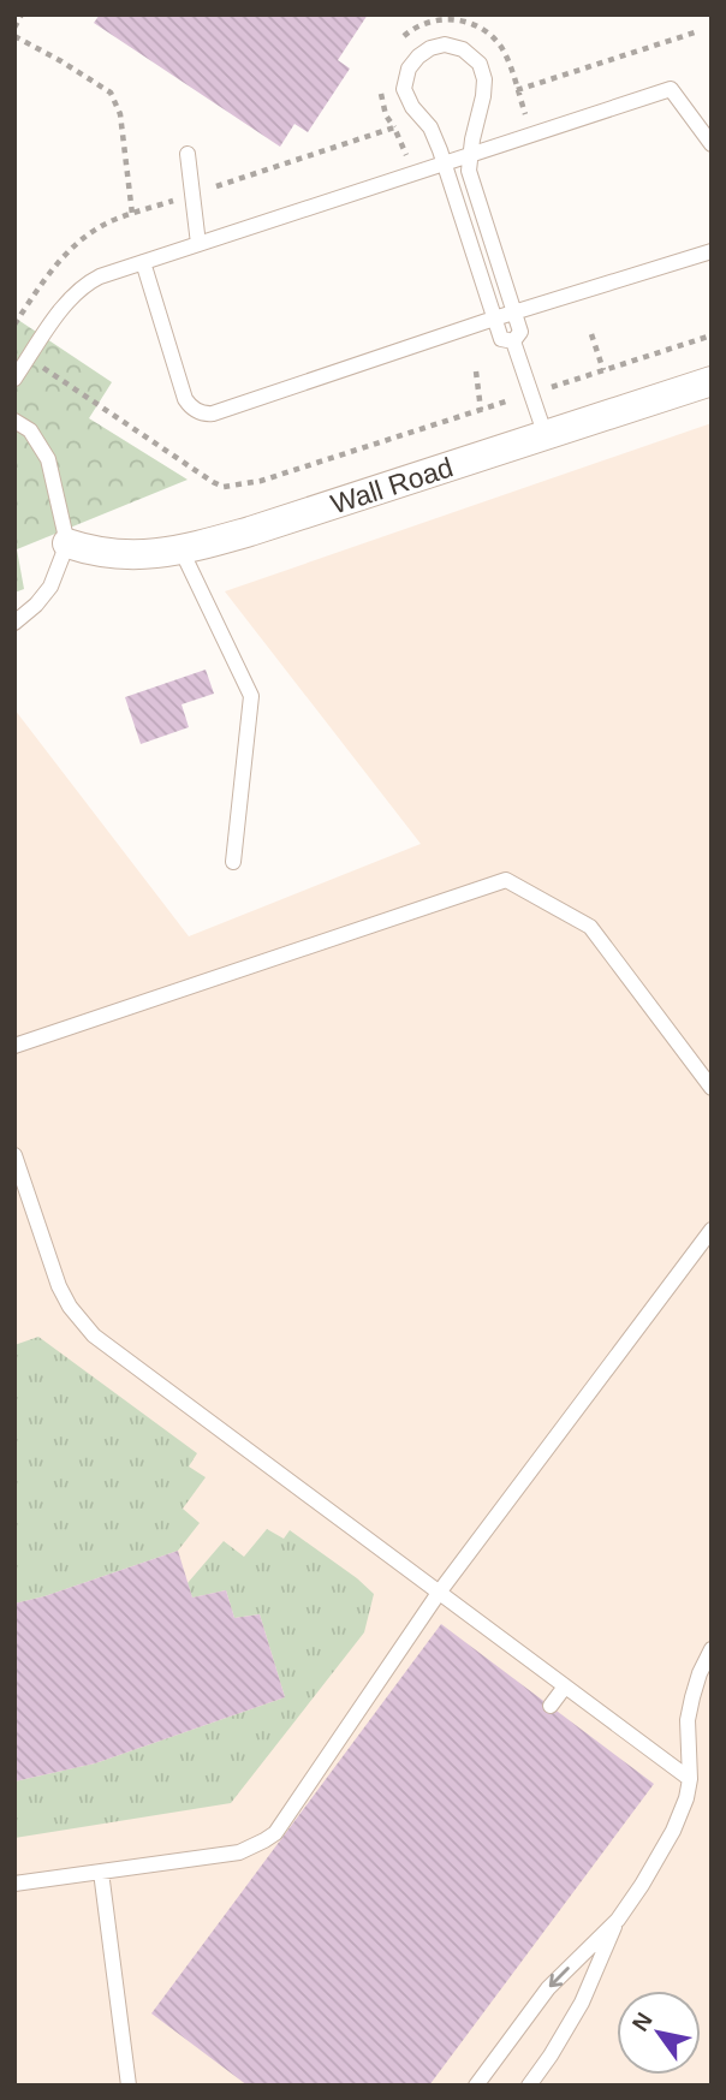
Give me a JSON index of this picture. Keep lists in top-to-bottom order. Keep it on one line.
{"streets":{"street":["Wall Road"]},"north":"top left"}
